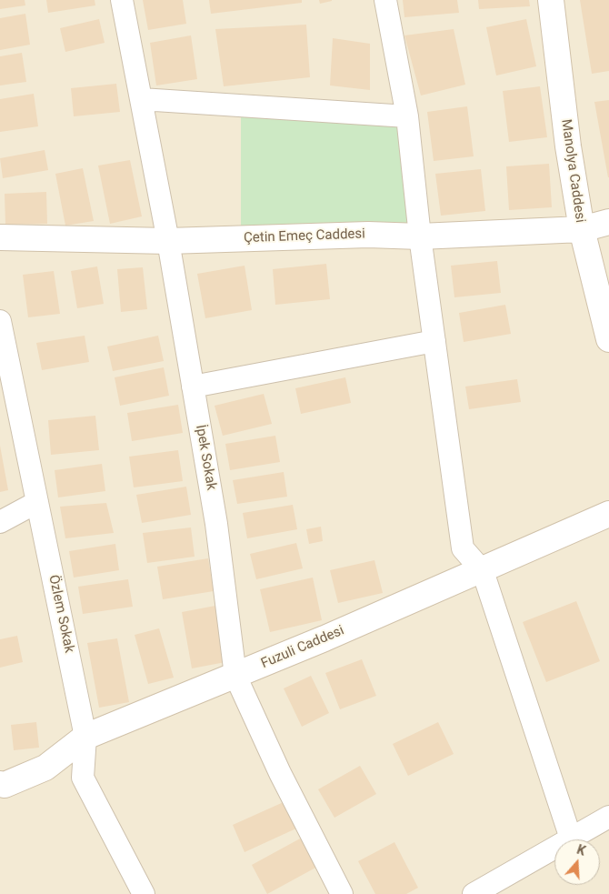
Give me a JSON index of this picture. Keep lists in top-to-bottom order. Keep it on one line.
{"streets":{"street":["Manolya Caddesi","Çetin Emeç Caddesi","İpek Sokak","Özlem Sokak","Fuzuli Caddesi"]},"crossings":[["Manolya Caddesi","Çetin Emeç Caddesi"],["Çetin Emeç Caddesi","İpek Sokak"],["İpek Sokak","Fuzuli Caddesi"],["Özlem Sokak","Fuzuli Caddesi"]],"north":"top"}
